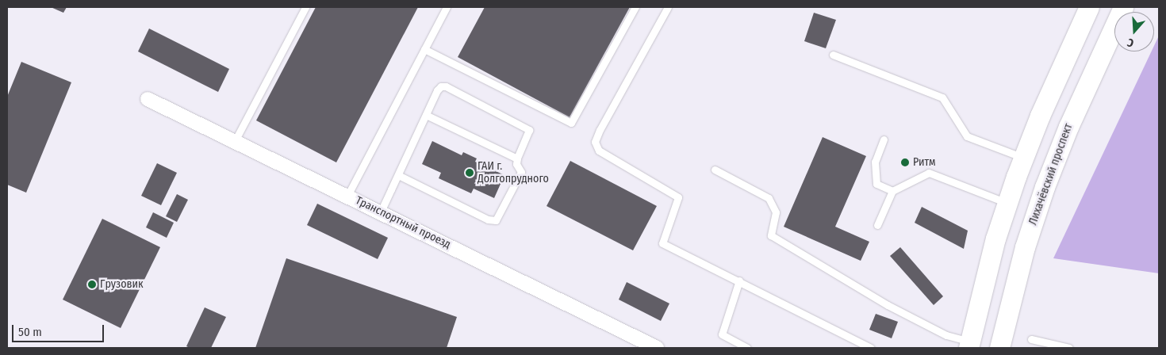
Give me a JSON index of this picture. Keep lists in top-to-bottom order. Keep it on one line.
{"streets":{"main road":["Лихачёвский проспект"],"street":["Транспортный проезд"]},"places":["Ритм","ГАИ г. Долгопрудного","Грузовик"],"scale_bar":"50 m","north":"bottom"}
